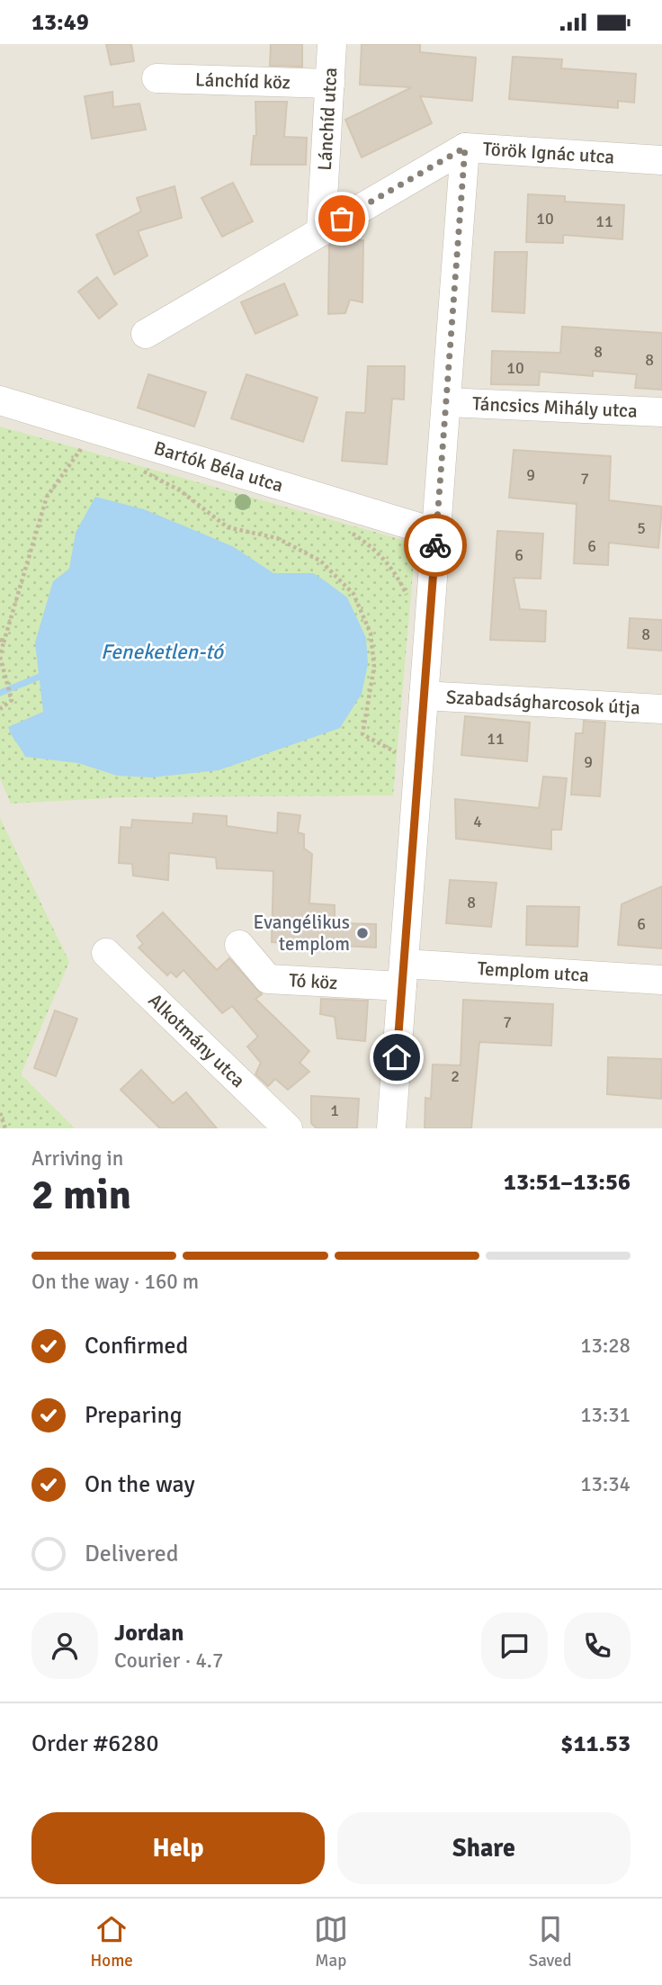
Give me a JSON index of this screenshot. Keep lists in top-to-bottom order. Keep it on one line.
{"streets":{"street":["Lánchíd köz","Lánchíd utca","Török Ignác utca","Táncsics Mihály utca","Bartók Béla utca","Szabadságharcosok útja","Templom utca","Tó köz","Alkotmány utca"]},"crossings":[["Lánchíd köz","Lánchíd utca"],["Lánchíd utca","Török Ignác utca"],["Templom utca","Tó köz"]],"water":["Feneketlen-tó"],"places":["Evangélikus templom"],"house_numbers":["10","11","8","8","10","9","7","5","6","6","8","11","9","4","8","6","7","2","1"],"page":{"status":"13:49","heading":["2 min","Arriving in","13:51–13:56"],"panel":["Jordan","Courier · 4.7","Order #6280","$11.53"],"bar":"On the way · 160 m","list":[["Confirmed","13:28"],["Preparing","13:31"],["On the way","13:34"],"Delivered"],"buttons":["Help","Share"],"tabs":["Home","Map","Saved"]}}
